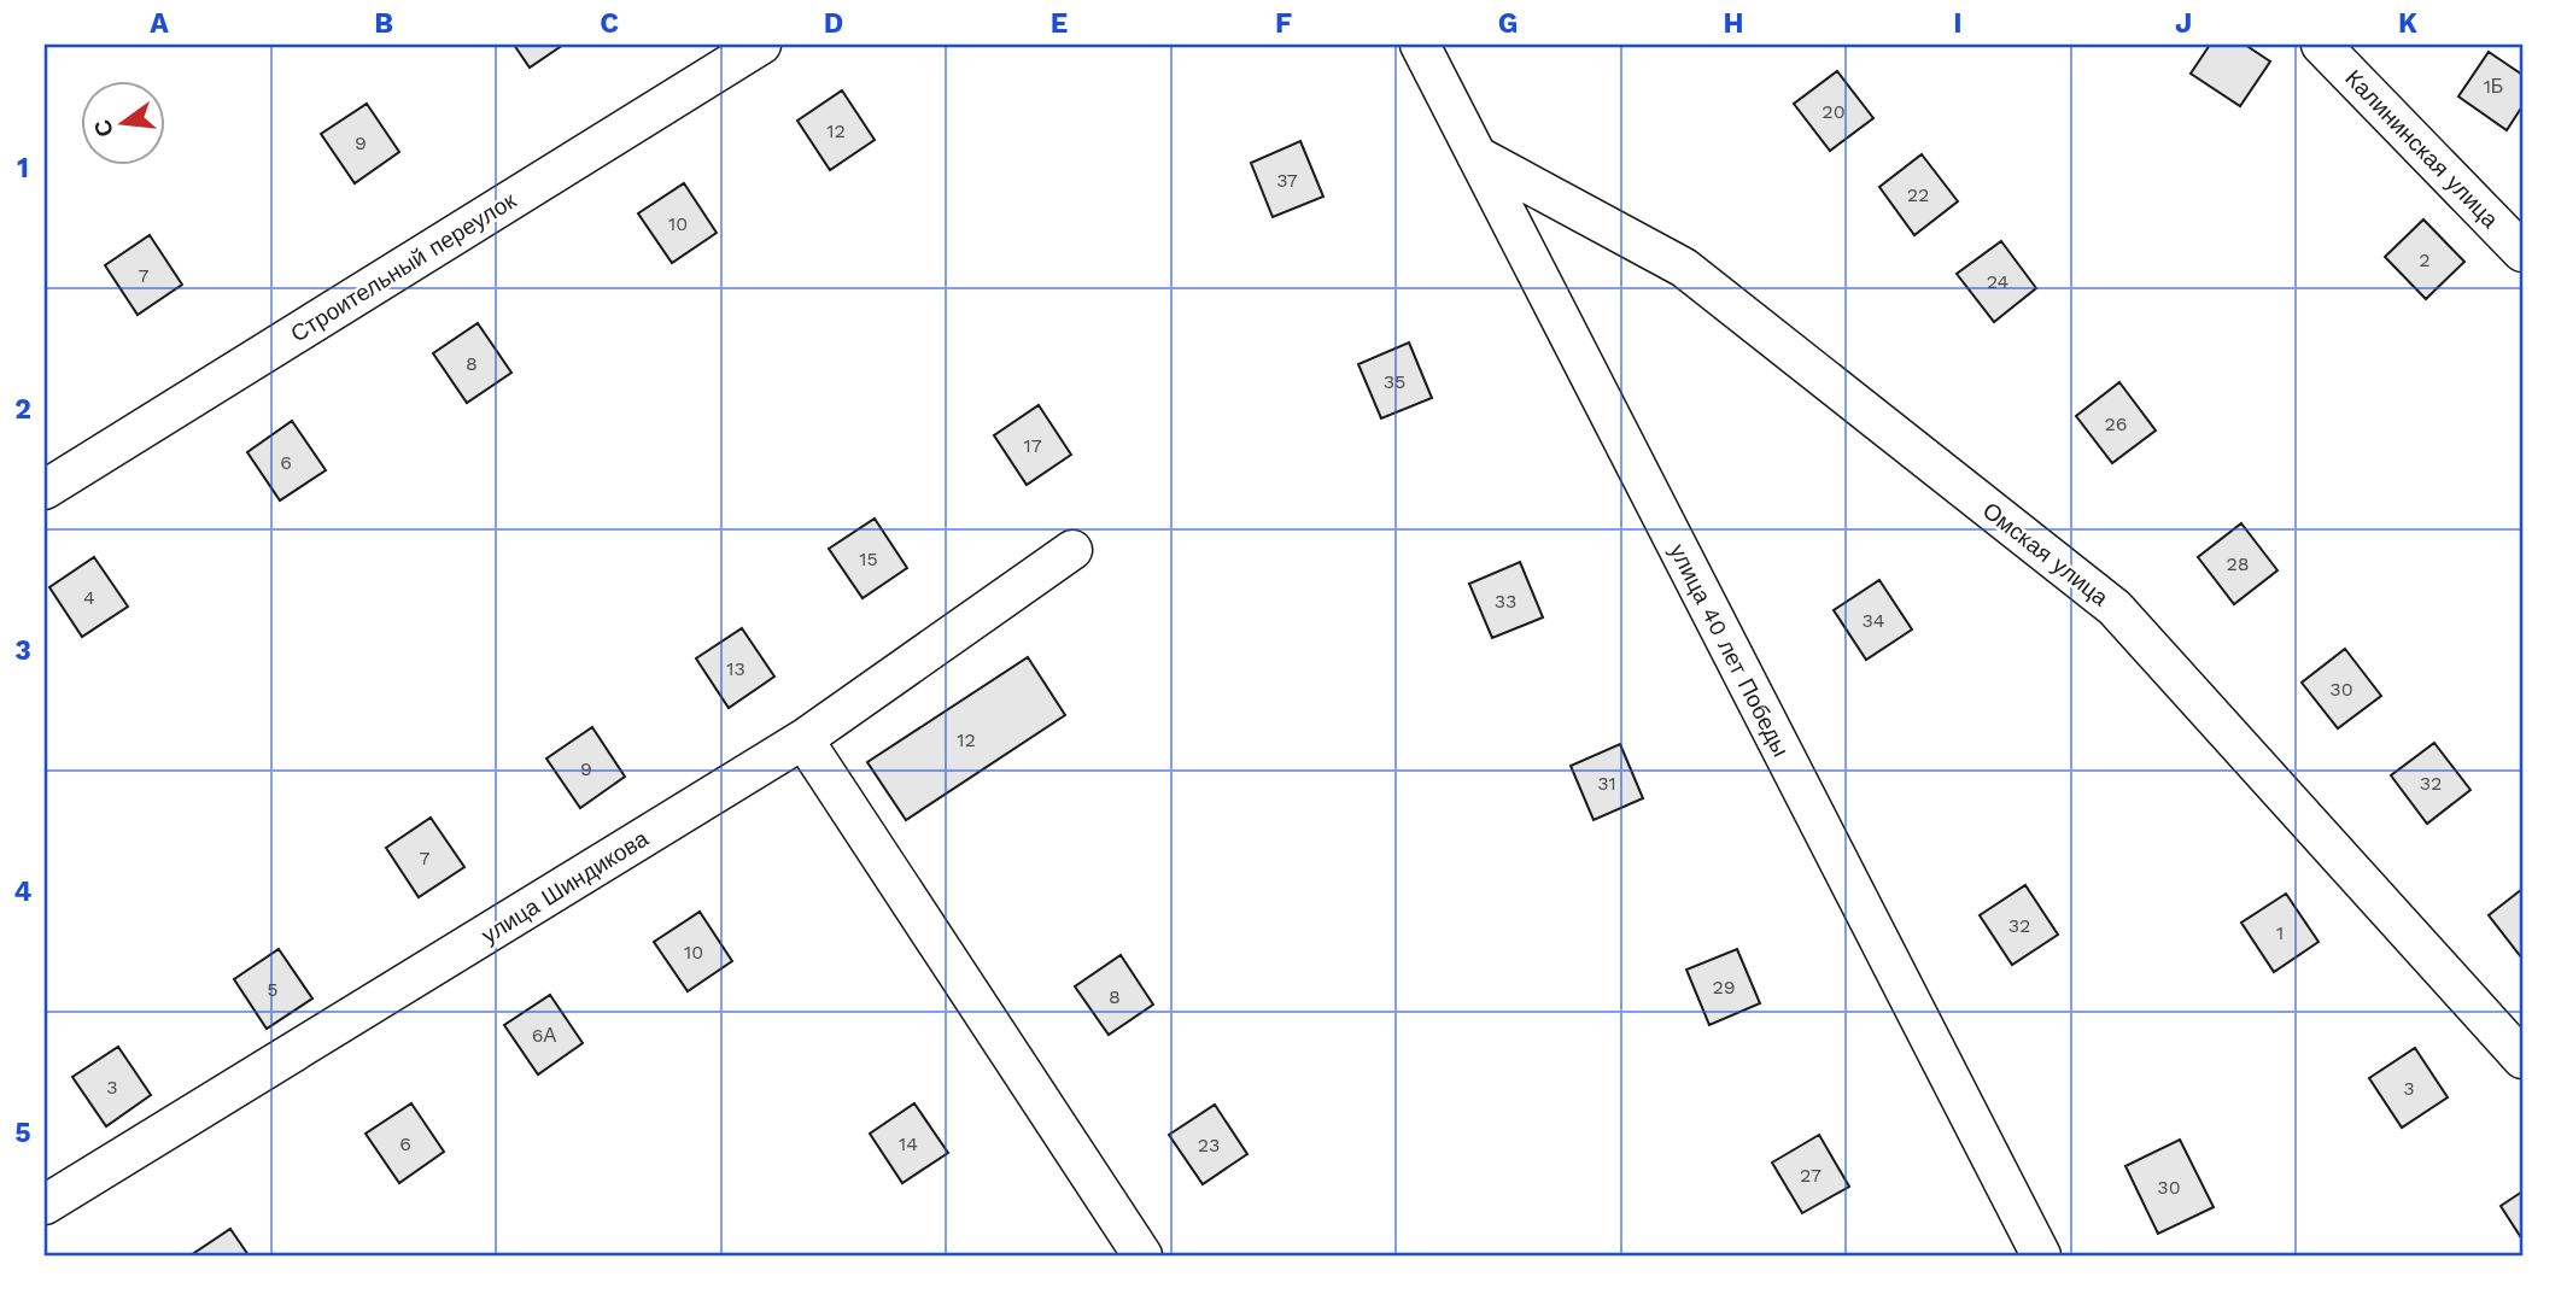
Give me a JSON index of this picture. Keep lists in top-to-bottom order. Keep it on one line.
{"streets":{"street":["Калининская улица","Строительный переулок","Омская улица","улица 40 лет Победы","улица Шиндикова"]},"crossings":[["Омская улица","улица 40 лет Победы"]],"house_numbers":["1Б","20","12","9","37","22","10","2","7","24","8","35","26","17","6","15","28","4","33","34","13","30","12","9","31","32","7","32","1","10","29","5","8","6А","3","3","6","14","23","27","30"],"north":"left","grid":{"columns":["A","B","C","D","E","F","G","H","I","J","K"],"rows":["1","2","3","4","5"]}}
